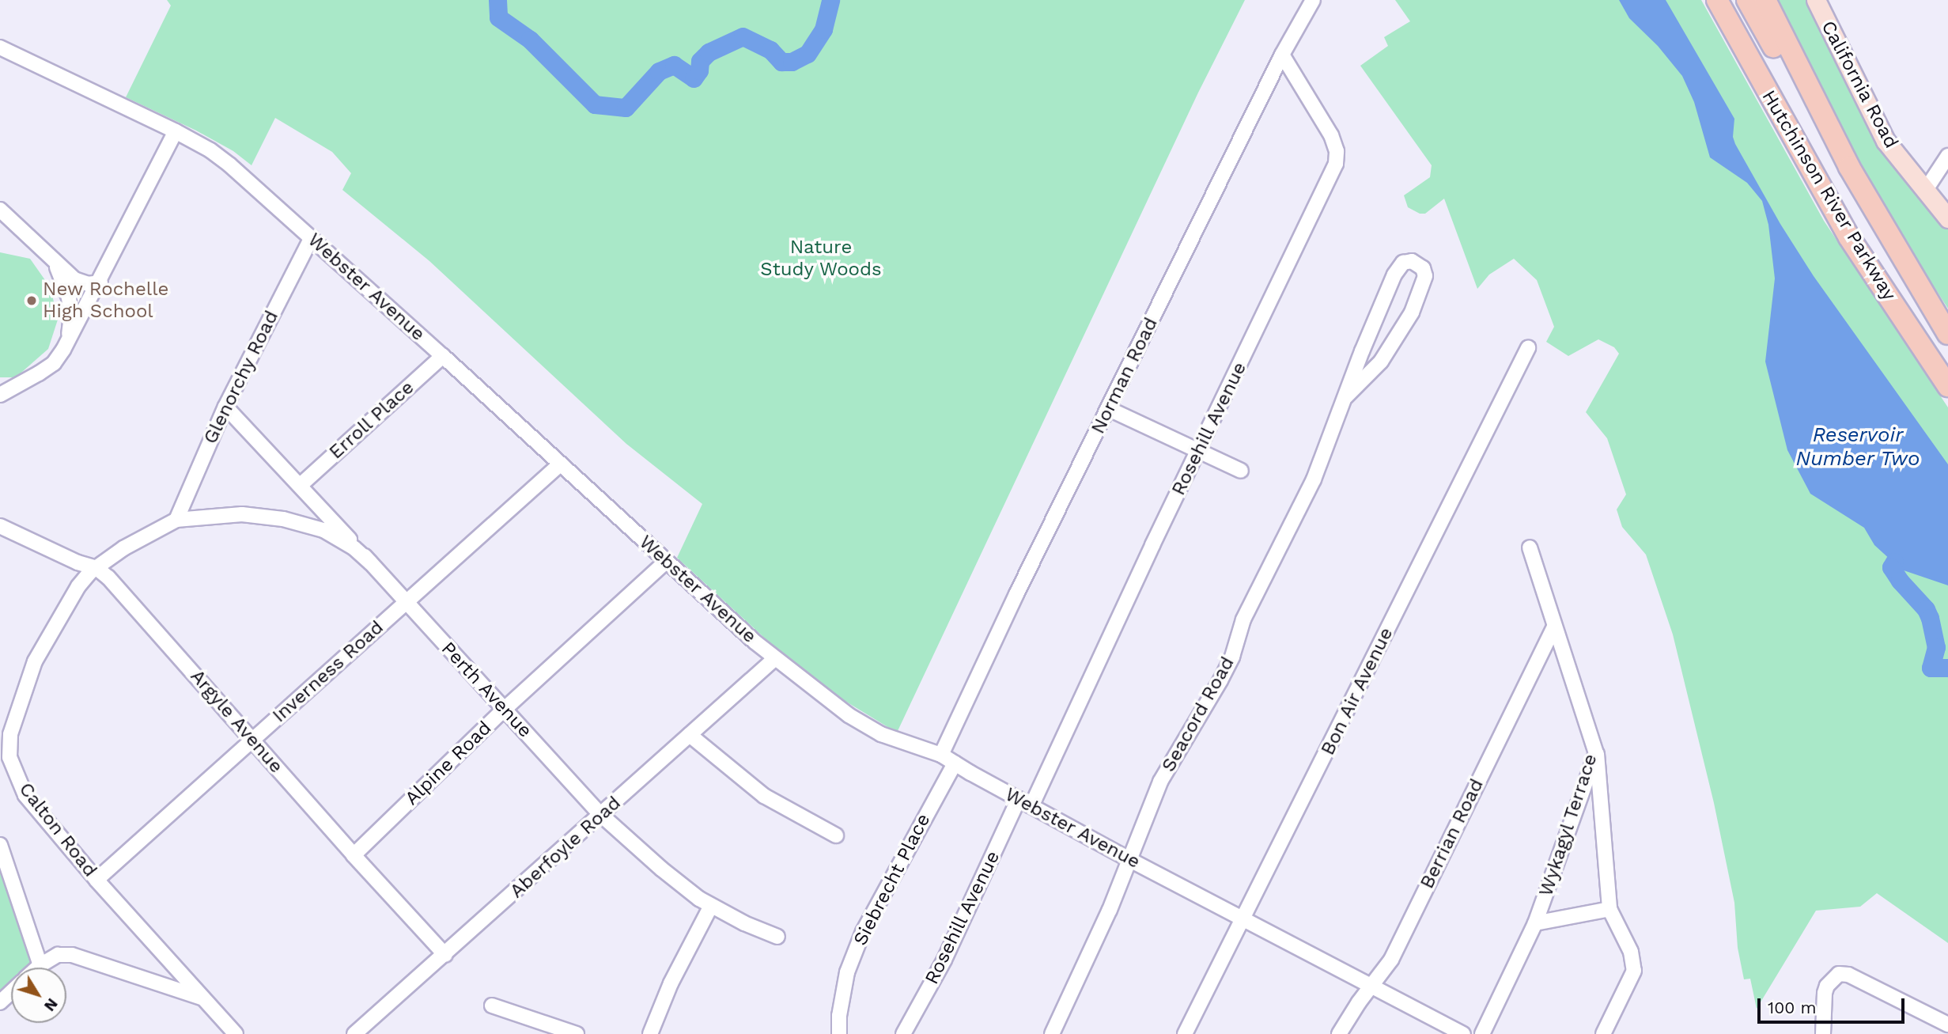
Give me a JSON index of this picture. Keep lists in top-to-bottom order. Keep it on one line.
{"streets":{"highway":["Hutchinson River Parkway"],"main road":["California Road"],"street":["Webster Avenue","Norman Road","Glenorchy Road","Erroll Place","Rosehill Avenue","Inverness Road","Perth Avenue","Bon Air Avenue","Seacord Road","Argyle Avenue","Alpine Road","Wykagyl Terrace","Calton Road","Berrian Road","Aberfoyle Road","Siebrecht Place"]},"crossings":[["Webster Avenue","Norman Road"],["Webster Avenue","Glenorchy Road"],["Webster Avenue","Erroll Place"],["Webster Avenue","Rosehill Avenue"],["Webster Avenue","Inverness Road"],["Webster Avenue","Bon Air Avenue"],["Webster Avenue","Seacord Road"],["Webster Avenue","Alpine Road"],["Webster Avenue","Berrian Road"],["Webster Avenue","Aberfoyle Road"],["Webster Avenue","Siebrecht Place"],["Norman Road","Rosehill Avenue"],["Glenorchy Road","Perth Avenue"],["Glenorchy Road","Calton Road"],["Erroll Place","Perth Avenue"],["Inverness Road","Perth Avenue"],["Inverness Road","Argyle Avenue"],["Inverness Road","Calton Road"],["Perth Avenue","Alpine Road"],["Perth Avenue","Calton Road"],["Perth Avenue","Aberfoyle Road"],["Argyle Avenue","Alpine Road"],["Argyle Avenue","Calton Road"],["Argyle Avenue","Aberfoyle Road"],["Wykagyl Terrace","Berrian Road"]],"water":["Reservoir Number Two"],"parks":["Nature Study Woods"],"places":["New Rochelle High School"],"scale_bar":"100 m","north":"bottom right"}
